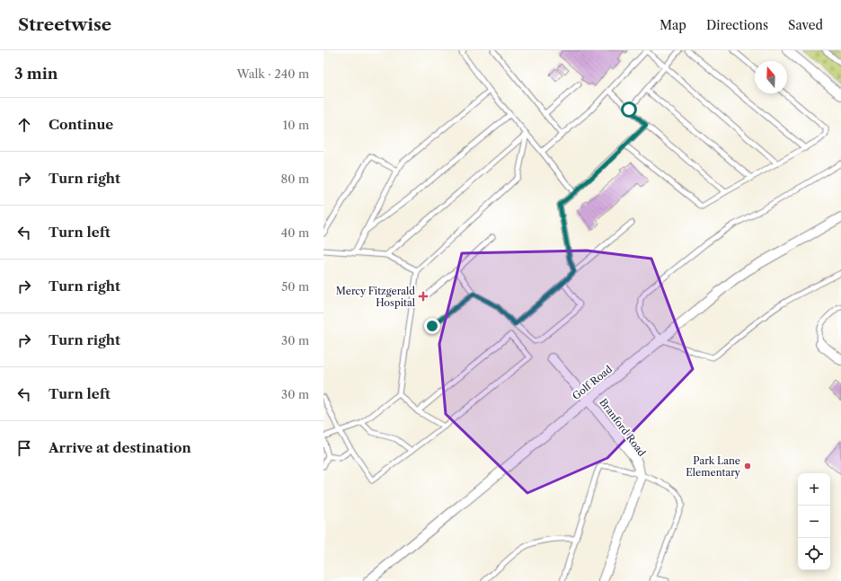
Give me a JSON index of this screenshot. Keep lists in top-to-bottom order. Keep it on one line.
{"streets":{"street":["Golf Road","Branford Road"]},"crossings":[["Golf Road","Branford Road"]],"places":{"health":["Mercy Fitzgerald Hospital"],"other":["Park Lane Elementary"]},"north":"top","page":{"header":"Streetwise","nav":["Map","Directions","Saved"],"heading":["3 min","Walk · 240 m"],"list":[["Continue","10 m"],["Turn right","80 m"],["Turn left","40 m"],["Turn right","50 m"],["Turn right","30 m"],["Turn left","30 m"],"Arrive at destination"],"map_buttons":["+","−"]}}
